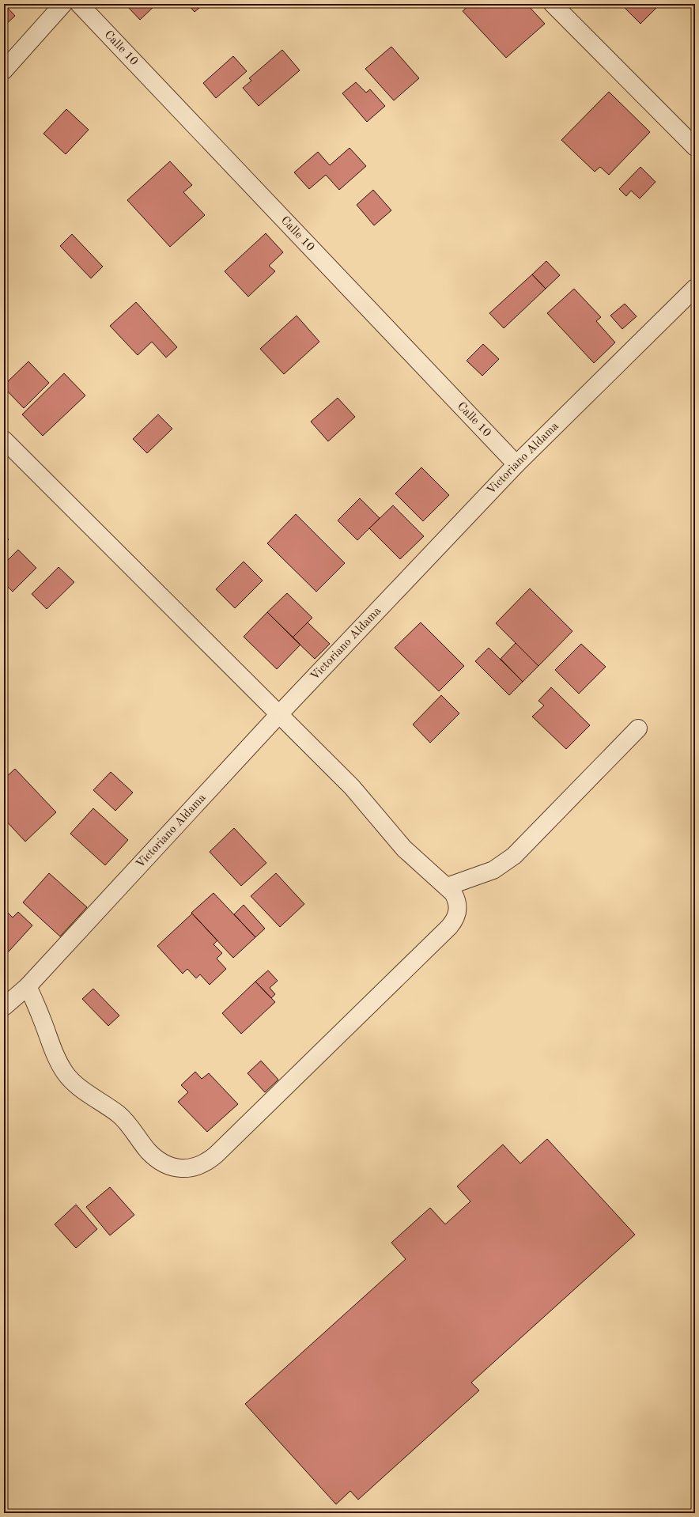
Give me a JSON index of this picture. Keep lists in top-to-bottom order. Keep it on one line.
{"streets":{"street":["Calle 10","Victoriano Aldama"]},"crossings":[["Calle 10","Victoriano Aldama"]]}
